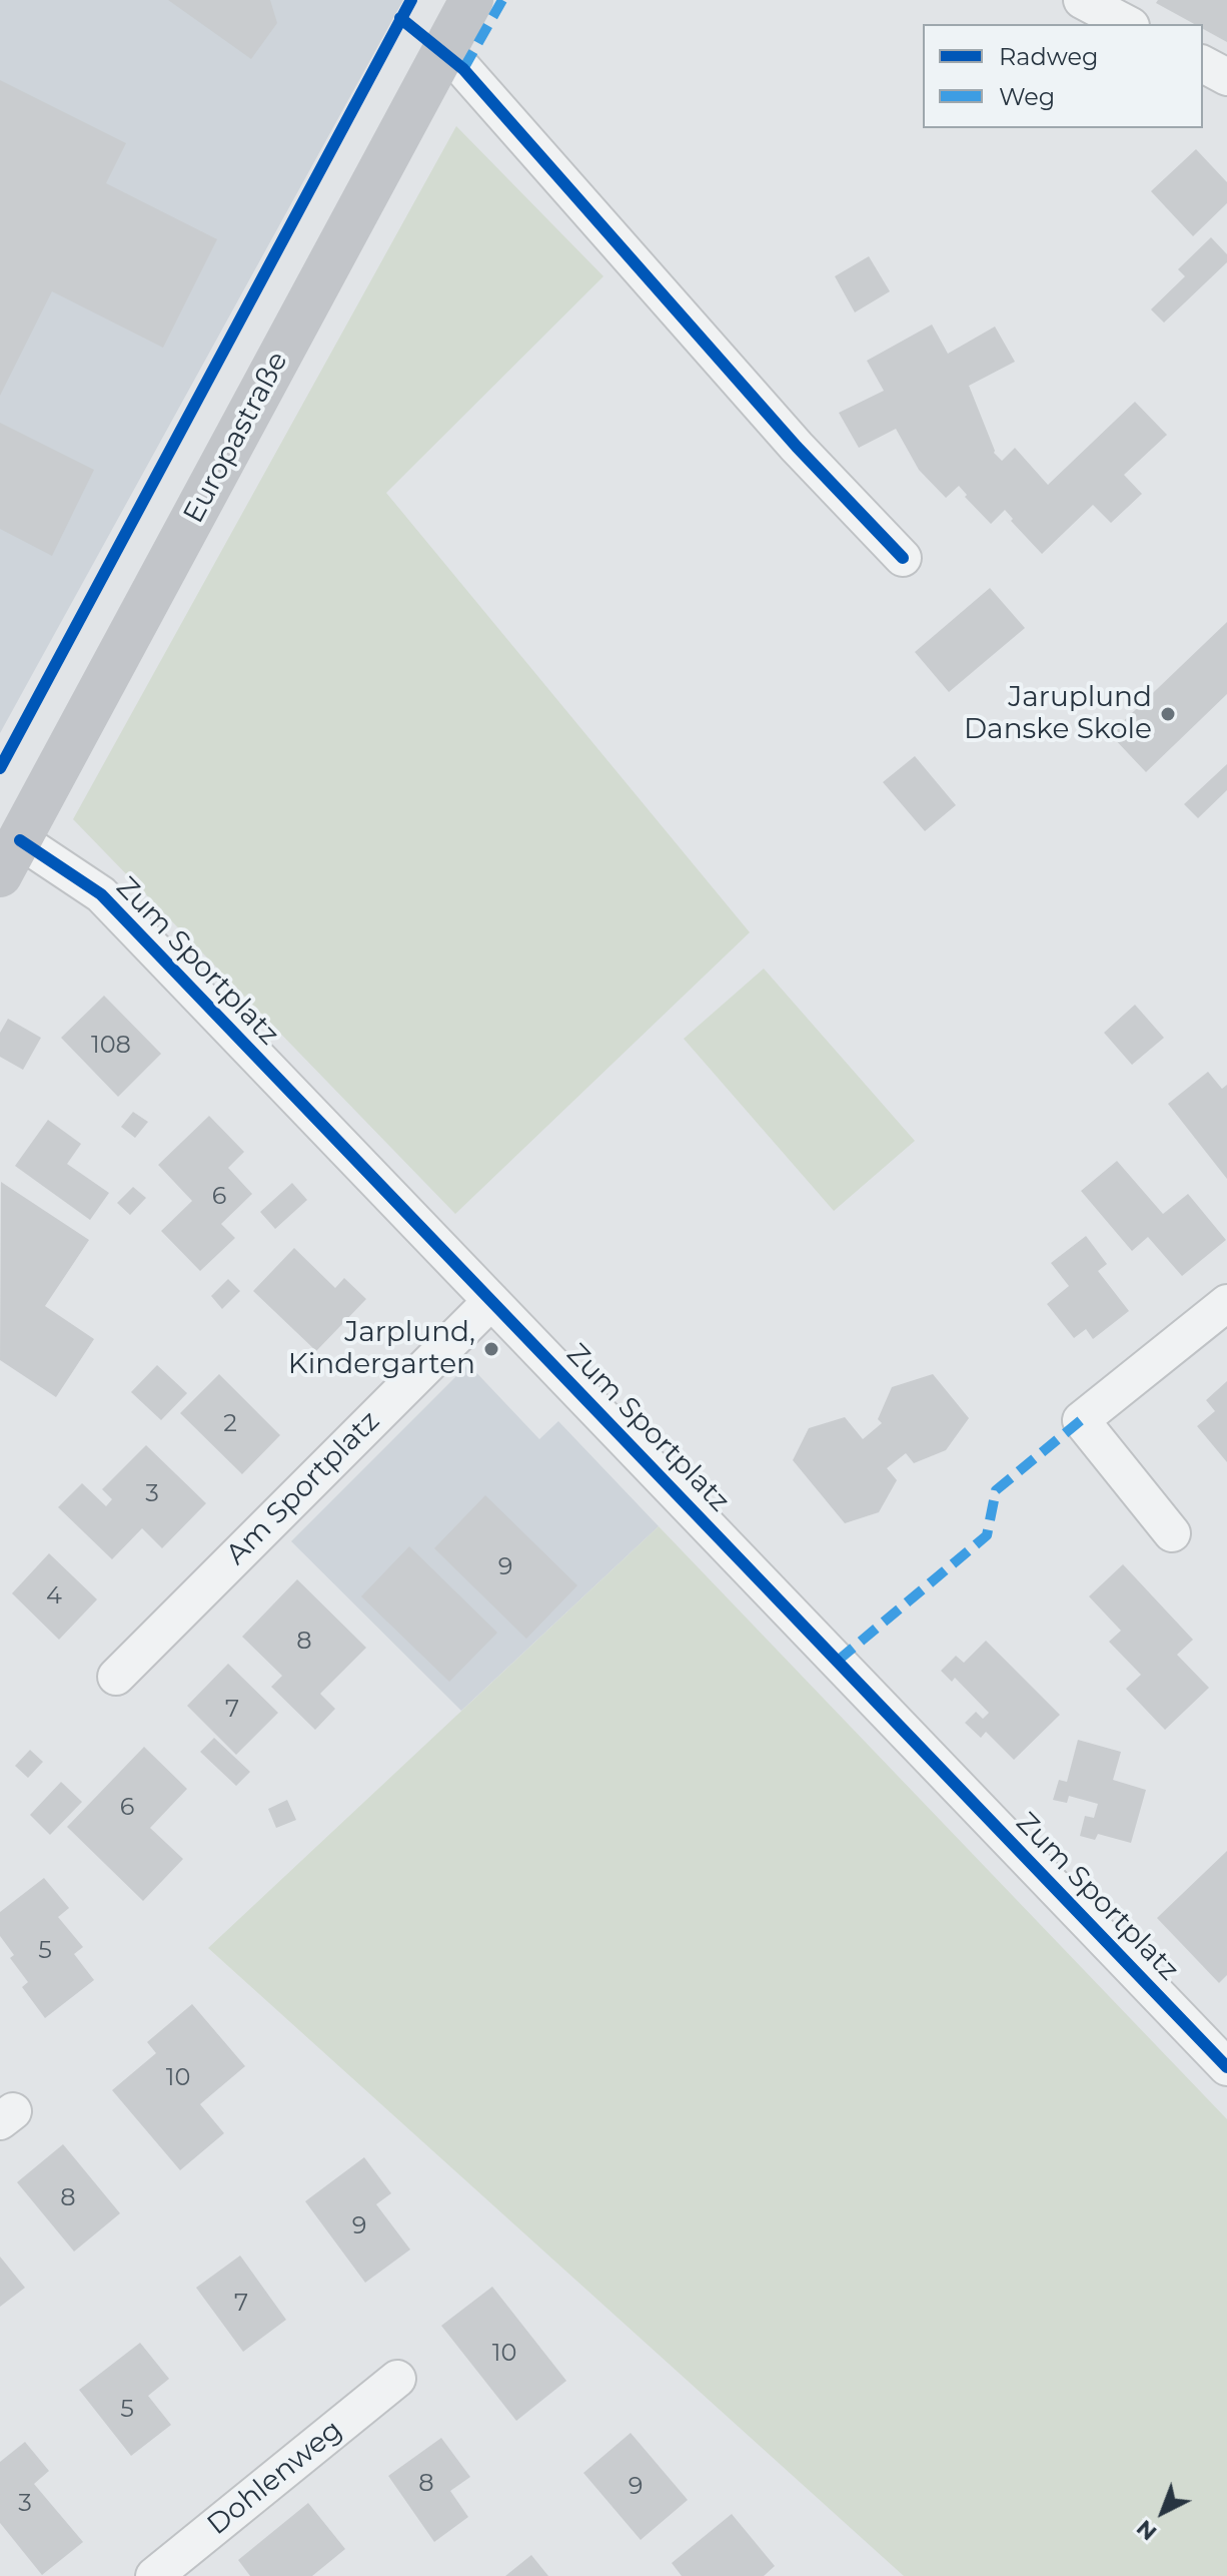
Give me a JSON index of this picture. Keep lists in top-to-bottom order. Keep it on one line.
{"streets":{"main road":["Europastraße"],"street":["Zum Sportplatz","Am Sportplatz","Dohlenweg"]},"crossings":[["Europastraße","Zum Sportplatz"],["Zum Sportplatz","Am Sportplatz"]],"places":["Jaruplund Danske Skole","Jarplund, Kindergarten"],"house_numbers":["108","6","2","3","9","4","8","7","6","5","10","8","9","7","10","5","8","9","3"],"legend":["Radweg","Weg"],"north":"bottom left"}
